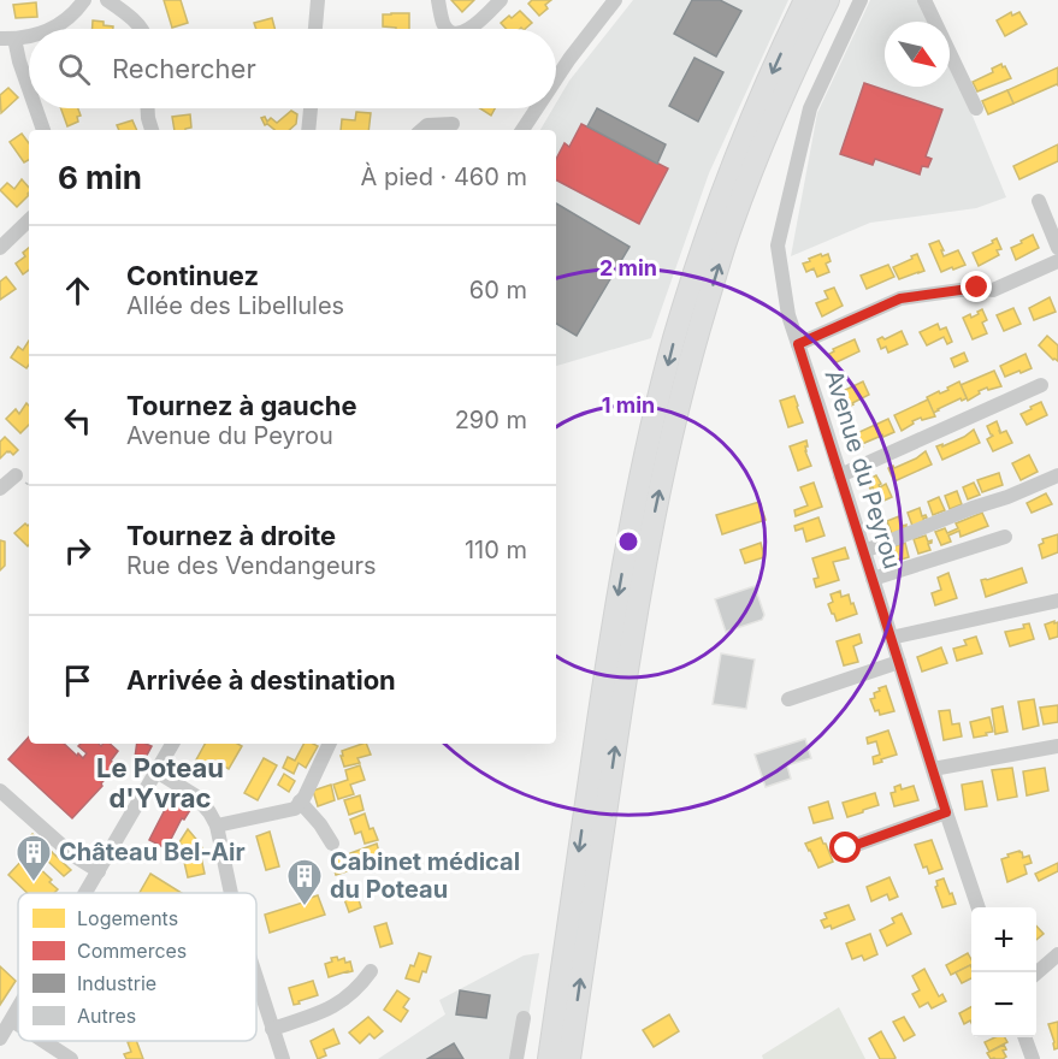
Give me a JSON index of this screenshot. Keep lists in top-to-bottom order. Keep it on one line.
{"streets":{"street":["Avenue du Peyrou"]},"districts":["Le Poteau d'Yvrac"],"places":{"building":["Château Bel-Air","Cabinet médical du Poteau"]},"legend":["Logements","Commerces","Industrie","Autres"],"north":"bottom right","page":{"search":"Rechercher","heading":["6 min","À pied · 460 m"],"list":[["Continuez","Allée des Libellules","60 m"],["Tournez à gauche","Avenue du Peyrou","290 m"],["Tournez à droite","Rue des Vendangeurs","110 m"],"Arrivée à destination"],"map_buttons":["+","−"]},"rings":["2 min","1 min"]}
